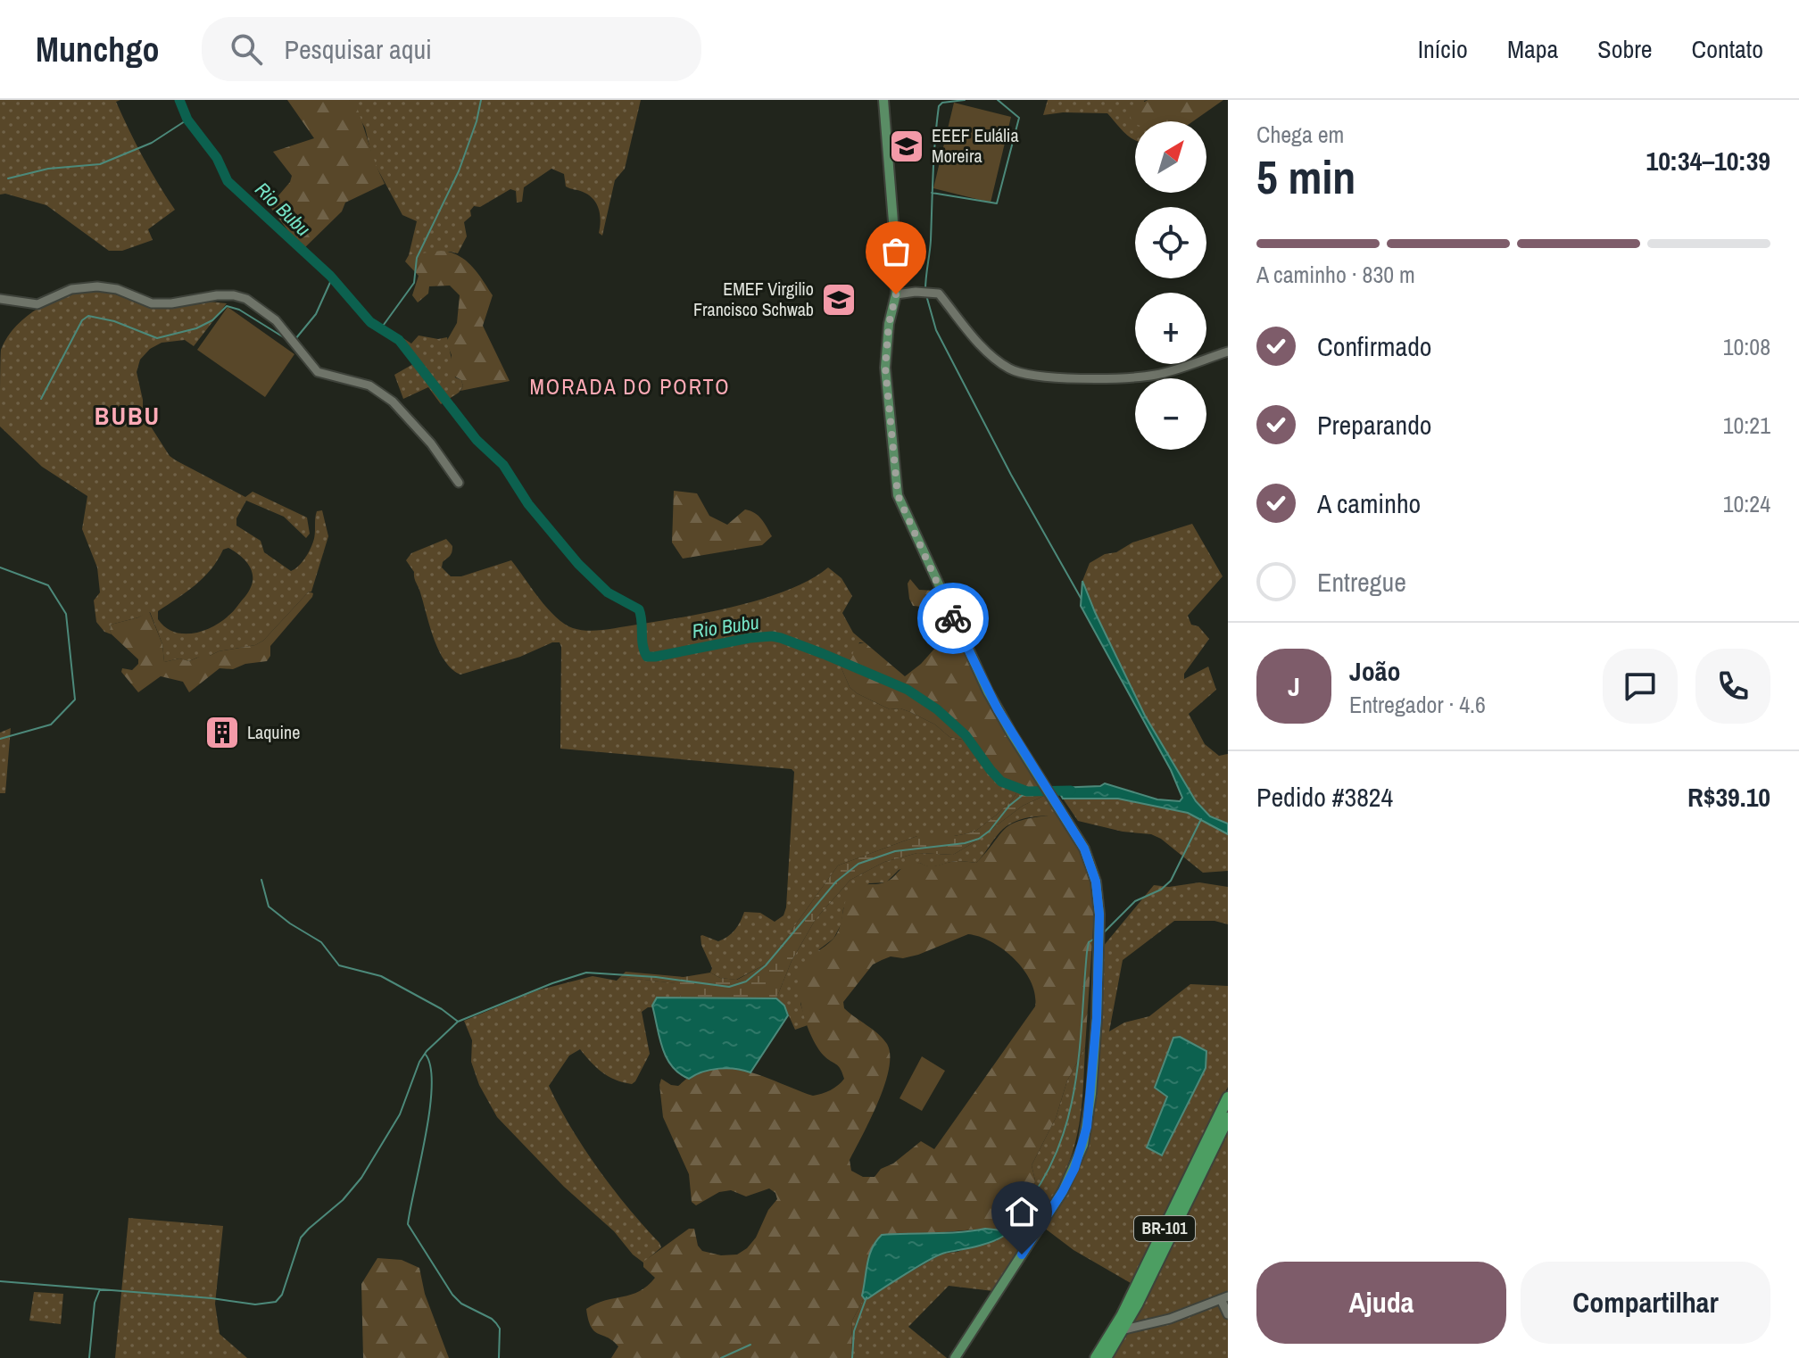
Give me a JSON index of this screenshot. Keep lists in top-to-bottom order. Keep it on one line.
{"streets":{"highway":["BR-101"]},"districts":["MORADA DO PORTO","BUBU"],"water":["Rio Bubu"],"places":{"school or university":["EEEF Eulália Moreira","EMEF Virgilio Francisco Schwab"],"building":["Laquine"]},"north":"top right","page":{"header":"Munchgo","search":"Pesquisar aqui","nav":["Início","Mapa","Sobre","Contato"],"heading":["5 min","Chega em","10:34–10:39"],"panel":["João","Entregador · 4.6","Pedido #3824","R$39.10"],"map_buttons":["+","−"],"bar":"A caminho · 830 m","list":[["Confirmado","10:08"],["Preparando","10:21"],["A caminho","10:24"],"Entregue"],"round":"J","buttons":["Ajuda","Compartilhar"]}}
